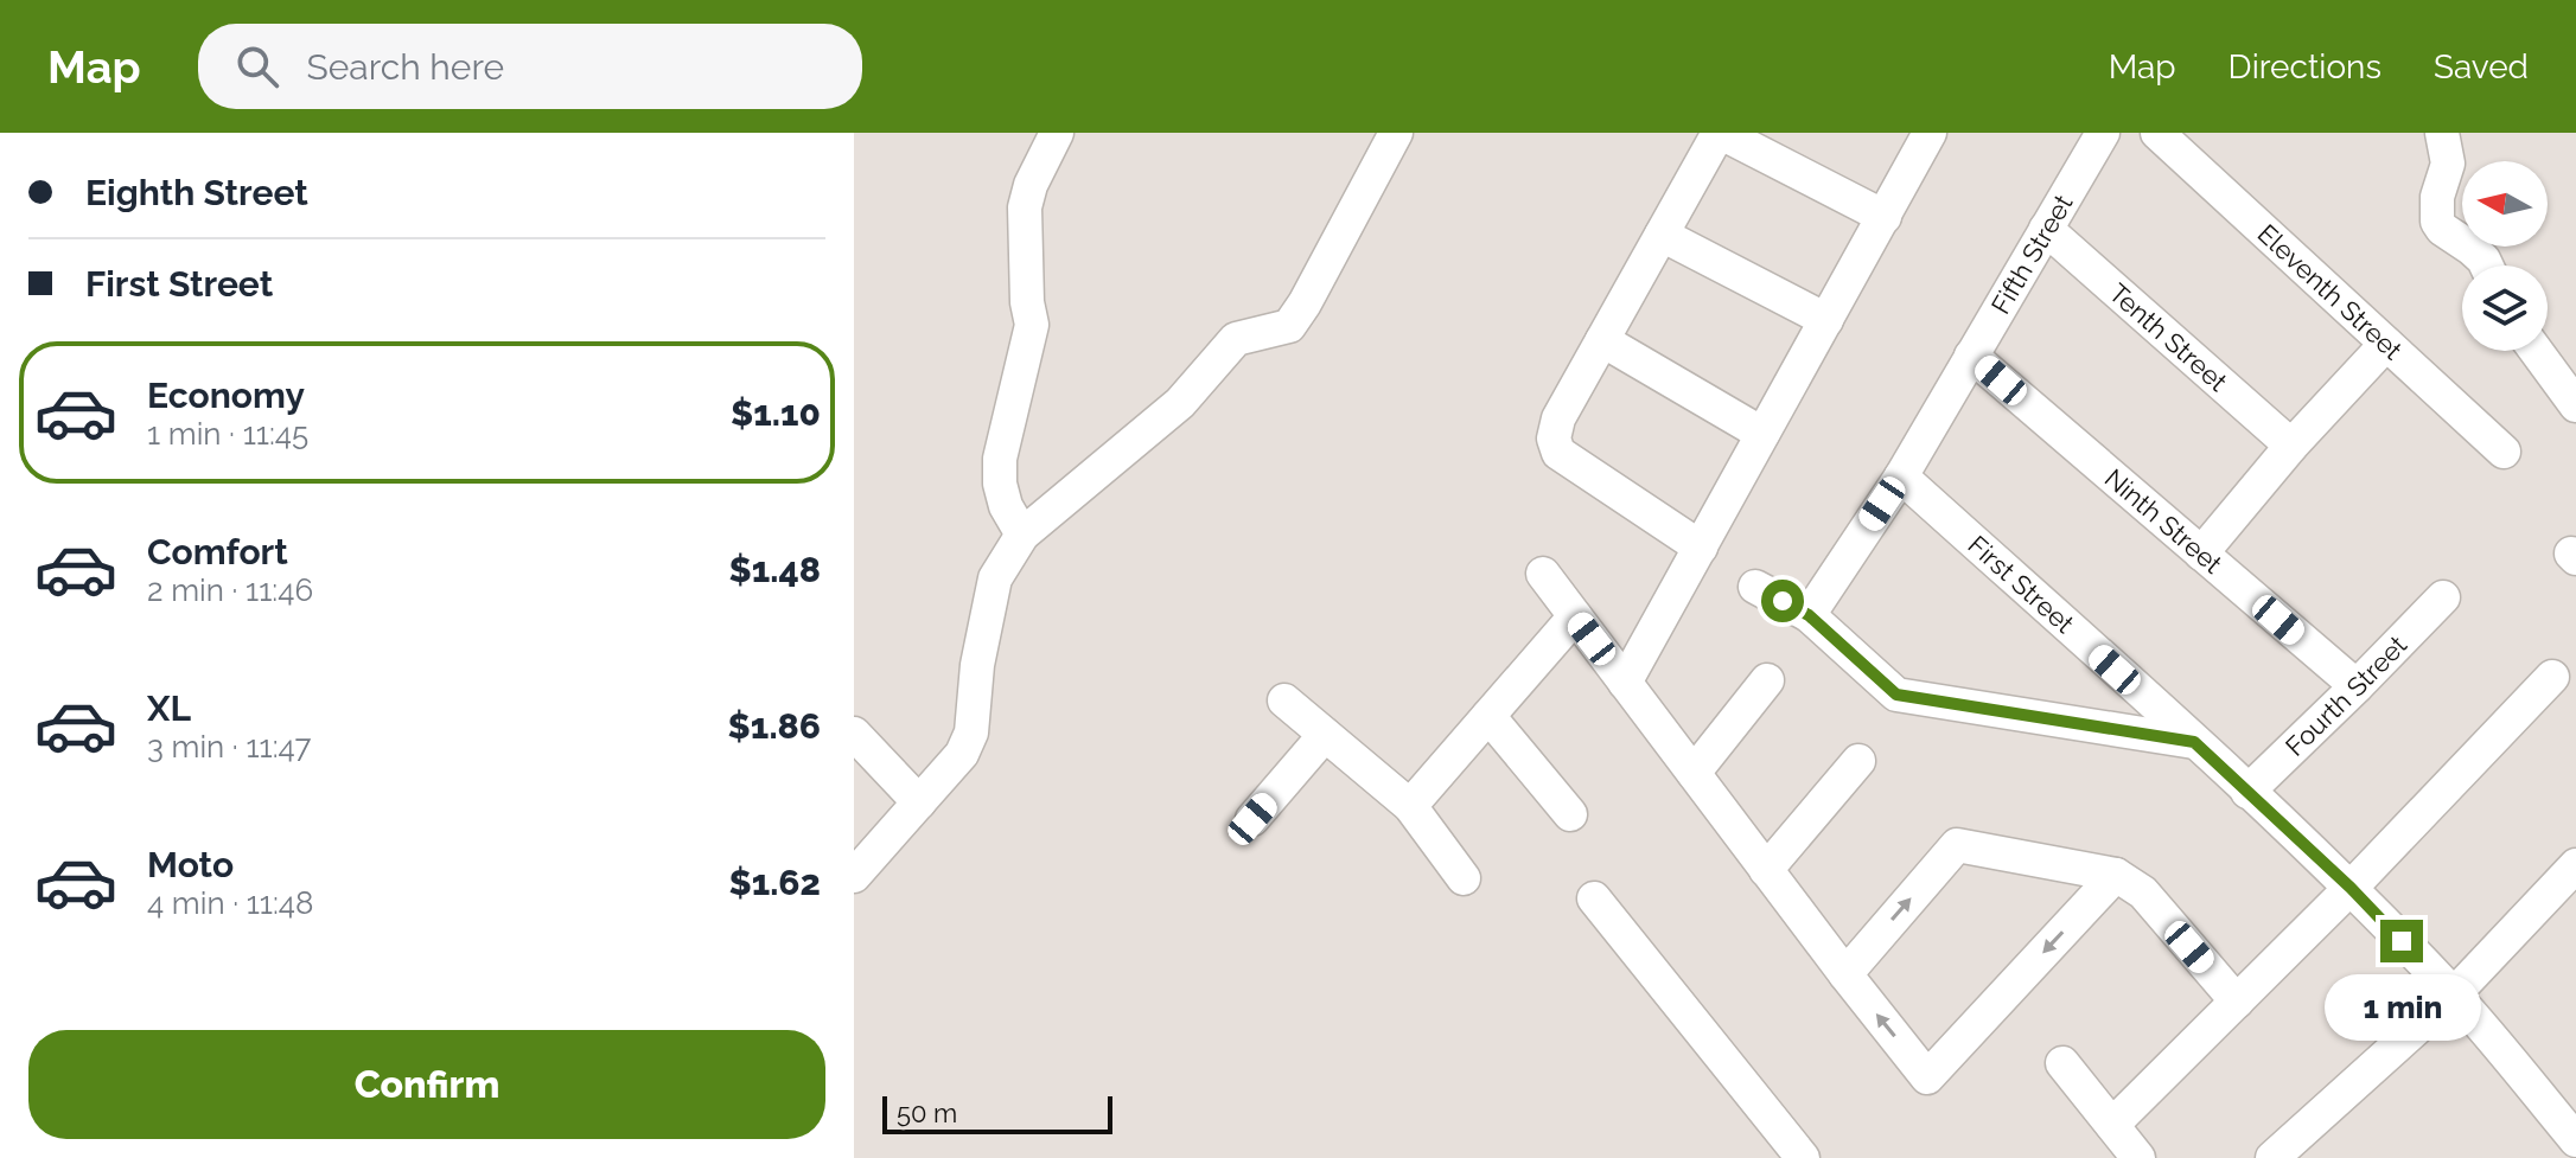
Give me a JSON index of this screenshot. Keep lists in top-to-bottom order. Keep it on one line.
{"streets":{"street":["Fifth Street","Eleventh Street","Tenth Street","Ninth Street","First Street","Fourth Street"]},"crossings":[["Fifth Street","Tenth Street"],["Fifth Street","Ninth Street"],["Fifth Street","First Street"],["Ninth Street","Fourth Street"],["First Street","Fourth Street"]],"scale_bar":"50 m","north":"left","page":{"header":"Map","search":"Search here","nav":["Map","Directions","Saved"],"banner":["Eighth Street","First Street"],"list":[{"name":"Economy","note":"1 min · 11:45","value":"$1.10"},{"name":"Comfort","note":"2 min · 11:46","value":"$1.48"},{"name":"XL","note":"3 min · 11:47","value":"$1.86"},{"name":"Moto","note":"4 min · 11:48","value":"$1.62"}],"bubble":"1 min","buttons":"Confirm","scale":"50 m"}}
